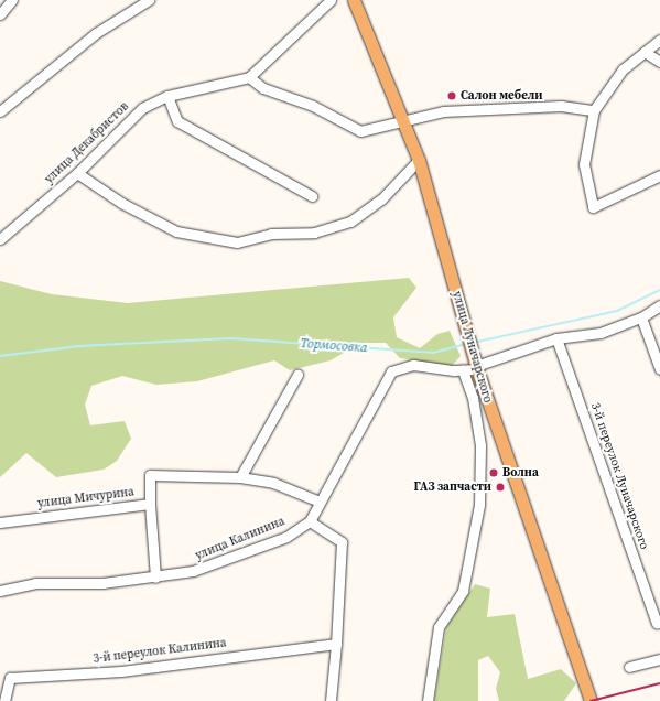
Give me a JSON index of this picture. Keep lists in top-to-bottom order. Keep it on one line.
{"streets":{"main road":["улица Луначарского"],"street":["улица Декабристов","3-й переулок Луначарского","улица Мичурина","улица Калинина","3-й переулок Калинина"]},"crossings":[["улица Луначарского","улица Калинина"],["3-й переулок Луначарского","улица Калинина"]],"water":["Тормосовка"],"places":["Салон мебели","Волна","ГАЗ запчасти"]}
